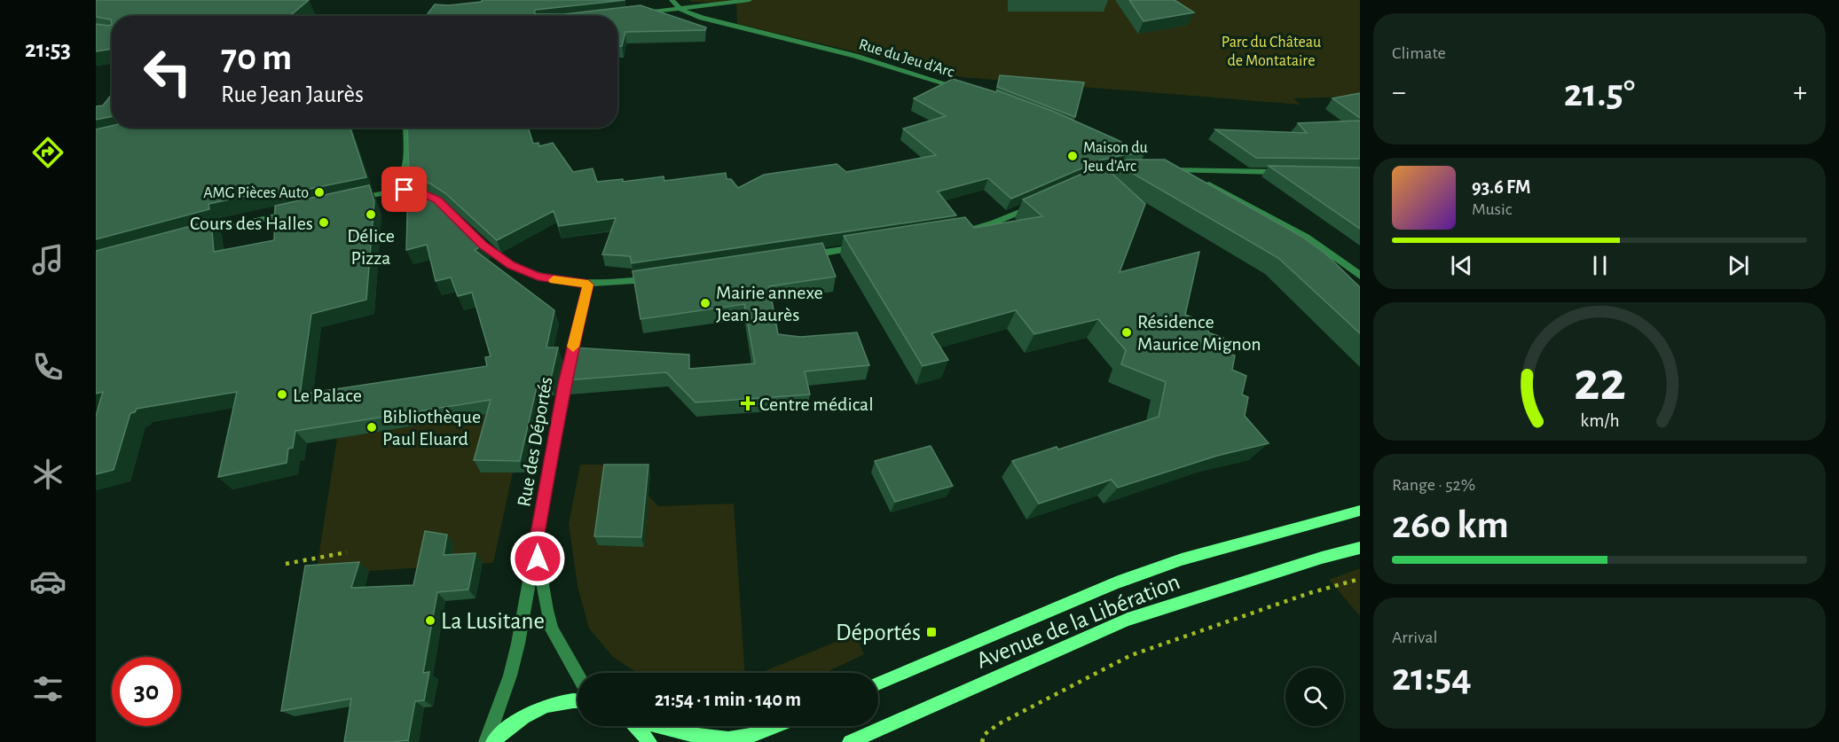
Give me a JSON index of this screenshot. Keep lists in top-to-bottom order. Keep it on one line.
{"streets":{"main road":["Avenue de la Libération"],"street":["Rue du Jeu d'Arc","Rue des Déportés"]},"parks":["Parc du Château de Montataire"],"places":{"other":["Maison du Jeu d’Arc","AMG Pièces Auto","Délice Pizza","Cours des Halles","Mairie annexe Jean Jaurès","Résidence Maurice Mignon","Le Palace","Bibliothèque Paul Eluard","La Lusitane"],"health":["Centre médical"],"transit":["Déportés"]},"page":{"tabs":"21:53","tile":["Climate",["Range · 52%","260 km"],["Arrival","21:54"]],"turn":["70 m","Rue Jean Jaurès"],"heat":["−","21.5°","+"],"song":["93.6 FM","Music"],"limit":"30","trip":"21:54 · 1 min · 140 m","gauge":["22","km/h"]}}
